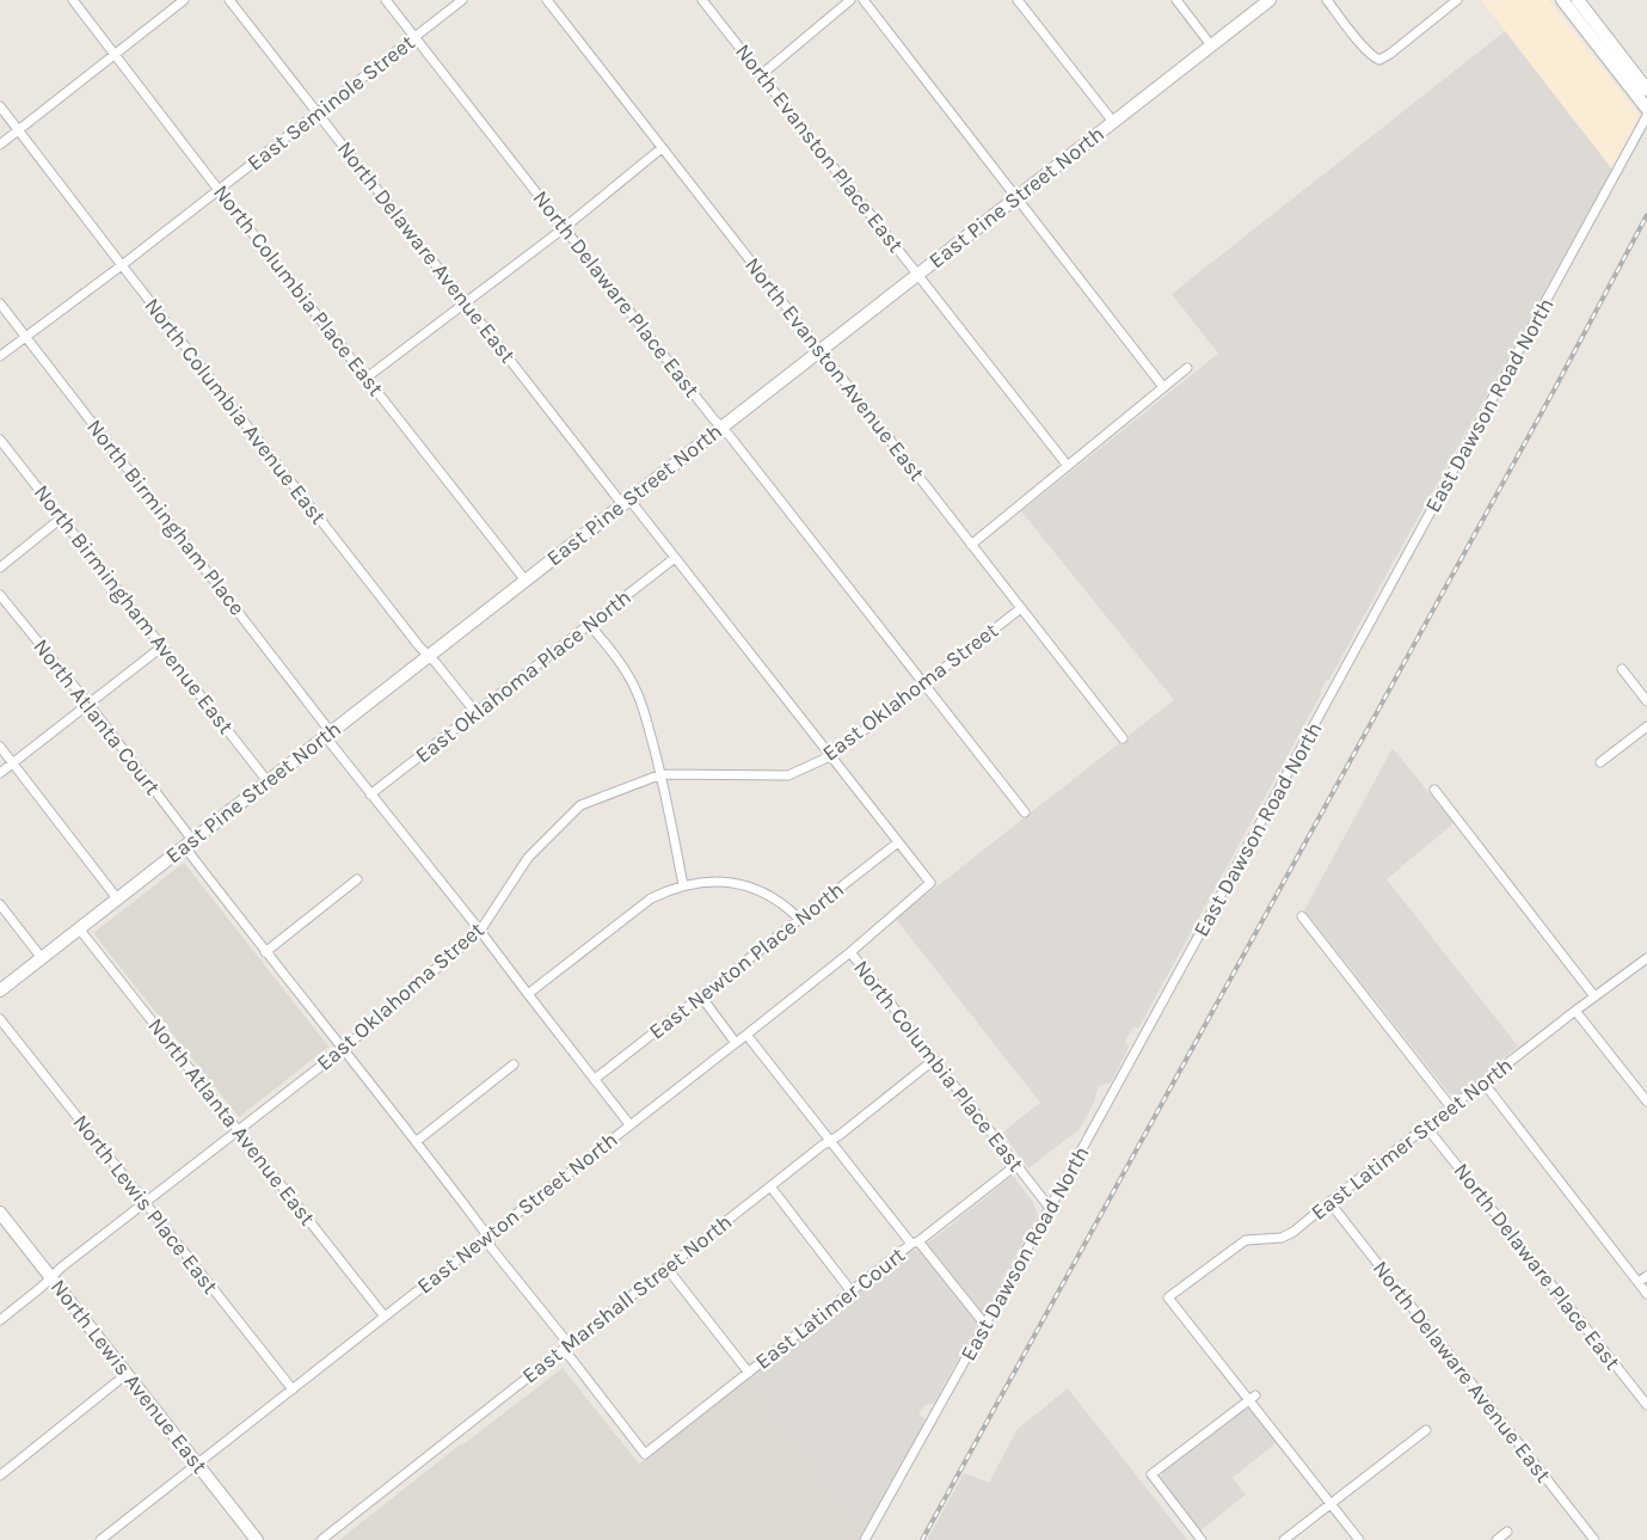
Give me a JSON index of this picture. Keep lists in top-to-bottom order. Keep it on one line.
{"streets":{"main road":["East Pine Street North","North Lewis Avenue East"],"street":["East Seminole Street","North Evanston Place East","North Delaware Avenue East","North Columbia Place East","North Delaware Place East","North Evanston Avenue East","East Dawson Road North","North Columbia Avenue East","North Birmingham Place","North Birmingham Avenue East","East Oklahoma Place North","East Oklahoma Street","North Atlanta Court","East Newton Place North","North Atlanta Avenue East","East Latimer Street North","North Lewis Place East","East Newton Street North","East Marshall Street North","East Latimer Court"]},"crossings":[["East Seminole Street","North Delaware Avenue East"],["East Seminole Street","North Columbia Place East"],["East Seminole Street","North Delaware Place East"],["East Seminole Street","North Columbia Avenue East"],["East Seminole Street","North Birmingham Place"],["North Evanston Place East","East Pine Street North"],["East Pine Street North","North Delaware Avenue East"],["East Pine Street North","North Columbia Place East"],["East Pine Street North","North Delaware Place East"],["East Pine Street North","North Evanston Avenue East"],["East Pine Street North","North Columbia Avenue East"],["East Pine Street North","North Birmingham Place"],["East Pine Street North","North Birmingham Avenue East"],["East Pine Street North","North Atlanta Court"],["East Pine Street North","North Atlanta Avenue East"],["North Delaware Avenue East","East Oklahoma Place North"],["North Delaware Avenue East","East Oklahoma Street"],["North Delaware Avenue East","East Newton Place North"],["North Delaware Avenue East","East Latimer Street North"],["North Delaware Avenue East","East Newton Street North"],["North Columbia Place East","East Dawson Road North"],["North Columbia Place East","East Newton Street North"],["North Columbia Place East","East Marshall Street North"],["North Columbia Place East","East Latimer Court"],["North Delaware Place East","East Oklahoma Street"],["North Delaware Place East","East Latimer Street North"],["North Evanston Avenue East","East Oklahoma Street"],["North Columbia Avenue East","East Oklahoma Place North"],["North Birmingham Place","East Oklahoma Place North"],["North Birmingham Place","East Oklahoma Street"],["North Birmingham Place","East Newton Place North"],["North Birmingham Place","East Newton Street North"],["East Oklahoma Street","North Atlanta Court"],["East Oklahoma Street","North Atlanta Avenue East"],["East Oklahoma Street","North Lewis Place East"],["East Oklahoma Street","North Lewis Avenue East"],["North Atlanta Court","East Newton Street North"],["North Atlanta Court","East Marshall Street North"],["North Atlanta Court","East Latimer Court"],["North Atlanta Avenue East","East Newton Street North"],["North Lewis Place East","East Newton Street North"],["East Newton Street North","North Lewis Avenue East"]]}
